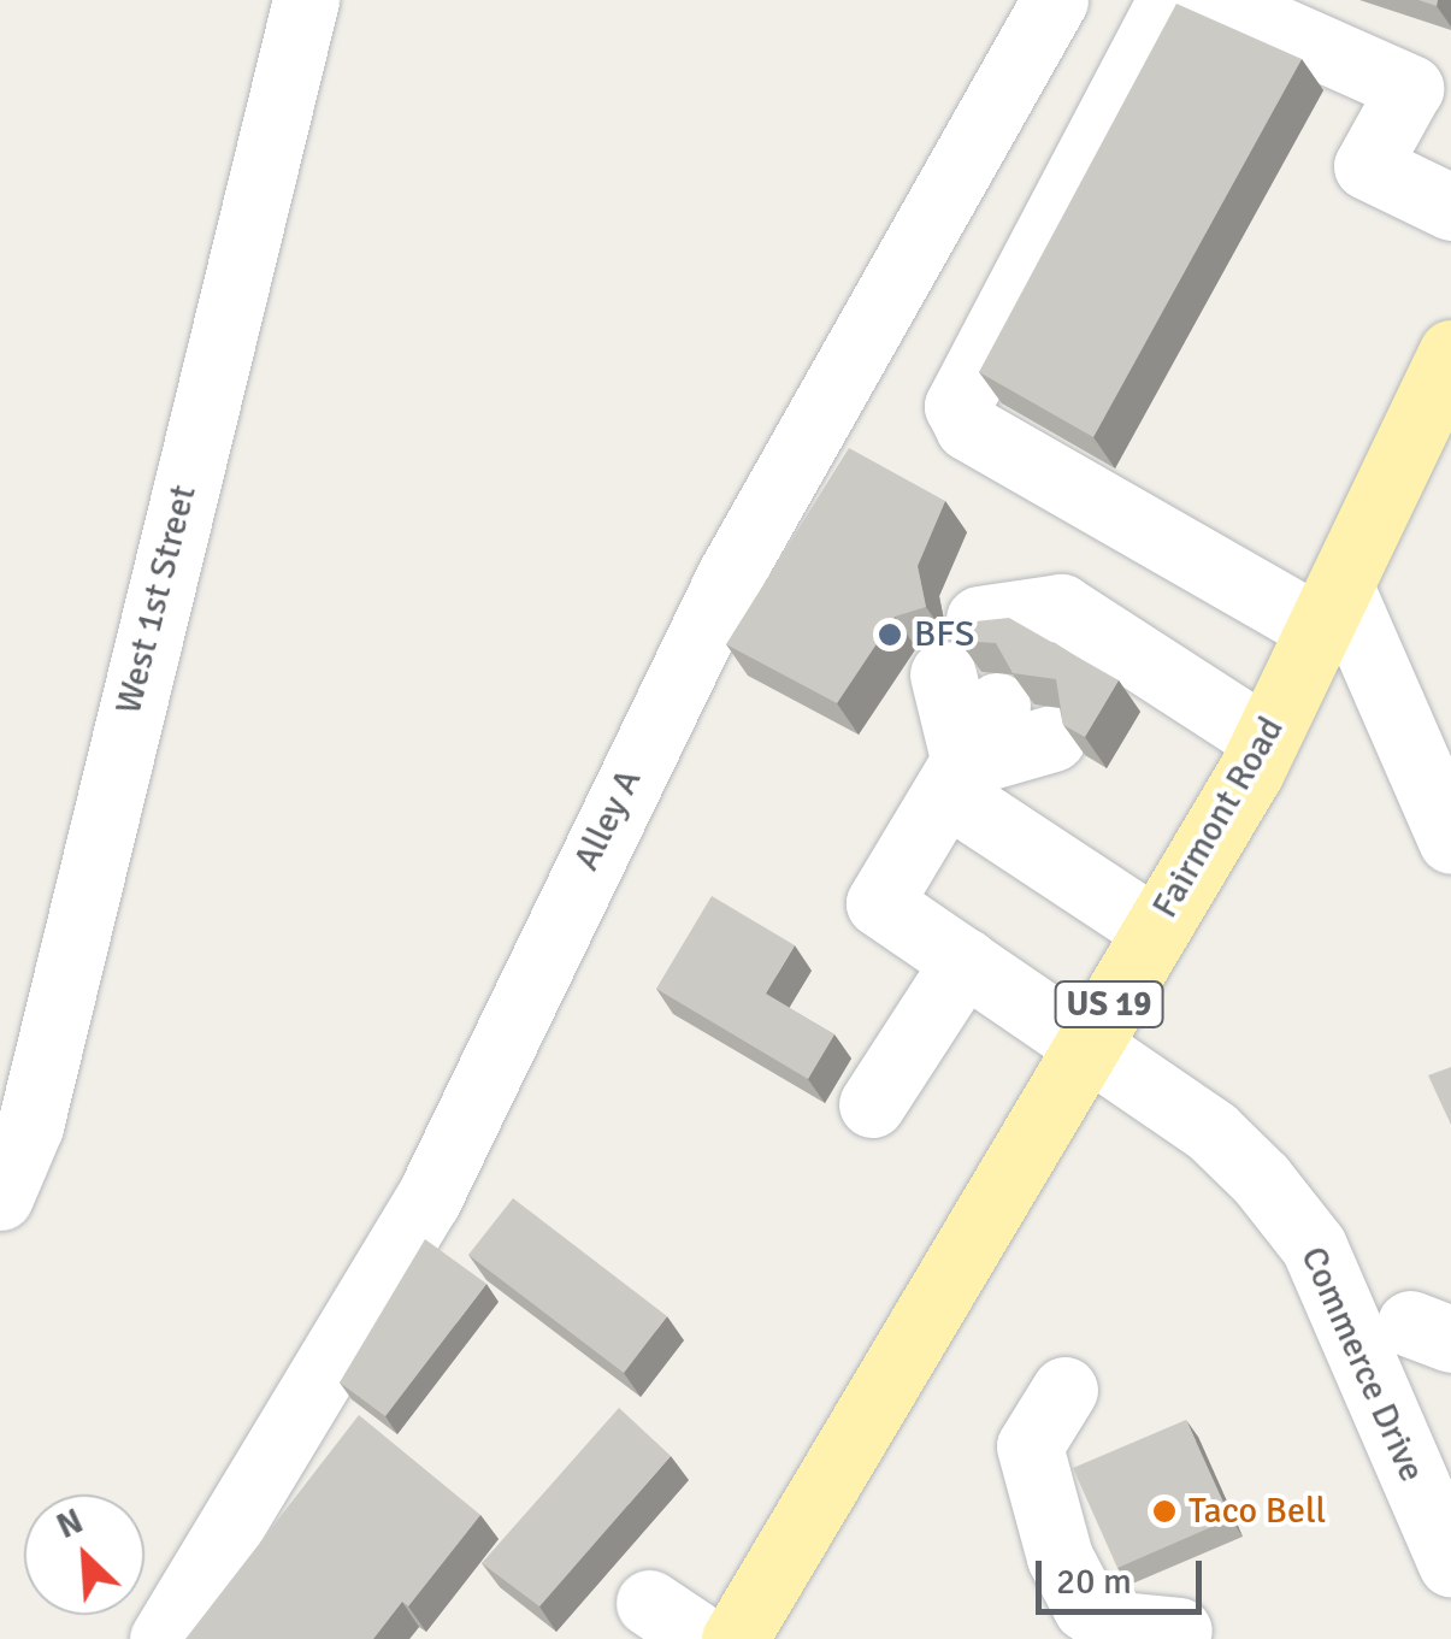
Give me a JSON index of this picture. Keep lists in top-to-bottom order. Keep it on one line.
{"streets":{"main road":["Fairmont Road","US 19"],"street":["West 1st Street","Alley A","Commerce Drive"]},"crossings":[["Fairmont Road","Commerce Drive"]],"places":["BFS","Taco Bell"],"scale_bar":"20 m","north":"top left"}
